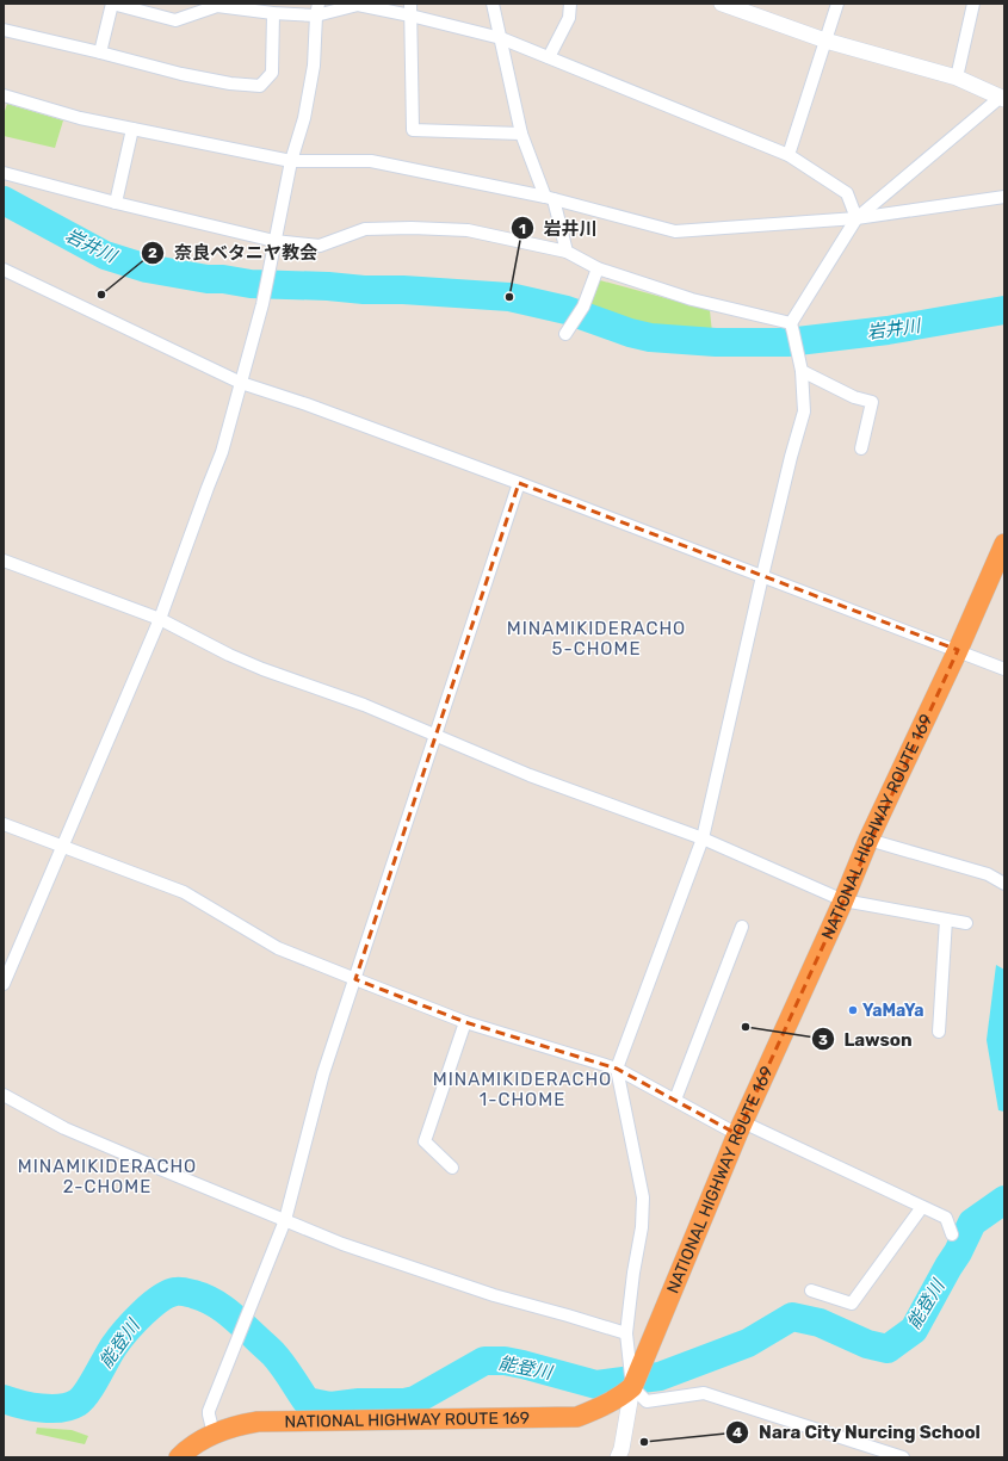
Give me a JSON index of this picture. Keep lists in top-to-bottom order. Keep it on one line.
{"streets":{"highway":["NATIONAL HIGHWAY ROUTE 169"]},"districts":["MINAMIKIDERACHO 5-CHOME","MINAMIKIDERACHO 1-CHOME","MINAMIKIDERACHO 2-CHOME"],"water":["岩井川","能登川"],"places":["奈良ベタニヤ教会","岩井川","YaMaYa","Lawson","Nara City Nurcing School"]}
